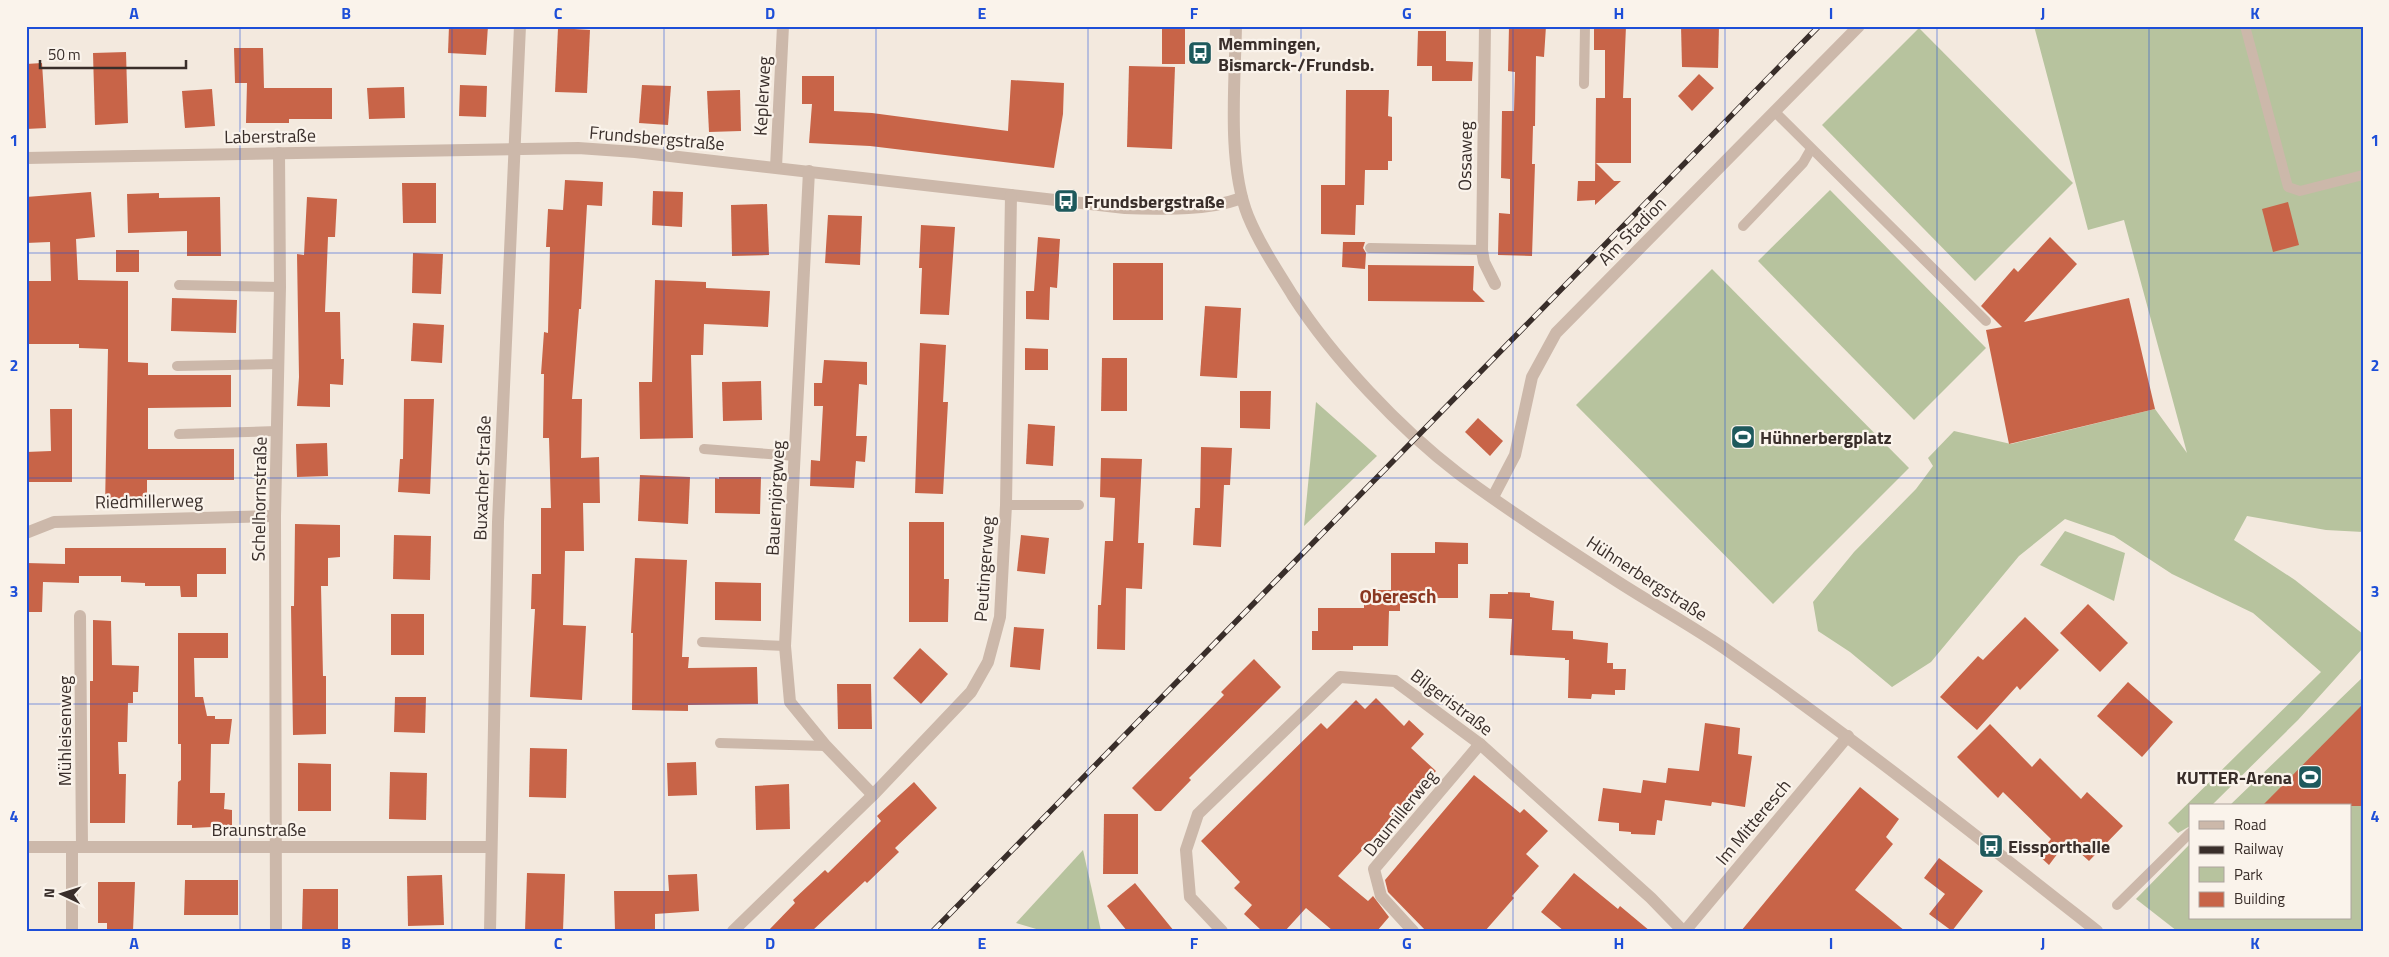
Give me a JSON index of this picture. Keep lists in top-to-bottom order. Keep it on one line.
{"streets":{"street":["Keplerweg","Laberstraße","Frundsbergstraße","Ossaweg","Am Stadion","Buxacher Straße","Bauernjörgweg","Schelhornstraße","Riedmillerweg","Peutingerweg","Hühnerbergstraße","Bilgeristraße","Mühleisenweg","Daumillerweg","Im Mitteresch","Braunstraße"]},"crossings":[["Keplerweg","Frundsbergstraße"],["Laberstraße","Frundsbergstraße"],["Laberstraße","Buxacher Straße"],["Laberstraße","Schelhornstraße"],["Frundsbergstraße","Buxacher Straße"],["Frundsbergstraße","Bauernjörgweg"],["Frundsbergstraße","Peutingerweg"],["Frundsbergstraße","Hühnerbergstraße"],["Am Stadion","Hühnerbergstraße"],["Buxacher Straße","Braunstraße"],["Bauernjörgweg","Peutingerweg"],["Schelhornstraße","Riedmillerweg"],["Schelhornstraße","Braunstraße"],["Hühnerbergstraße","Im Mitteresch"],["Bilgeristraße","Daumillerweg"],["Bilgeristraße","Im Mitteresch"],["Mühleisenweg","Braunstraße"]],"districts":["Oberesch"],"places":{"bus stop":["Memmingen, Bismarck-/Frundsb.","Frundsbergstraße","Eissporthalle"],"sports":["Hühnerbergplatz","KUTTER-Arena"]},"legend":["Road","Railway","Park","Building"],"scale_bar":"50 m","north":"left","grid":{"columns":["A","B","C","D","E","F","G","H","I","J","K"],"rows":["1","2","3","4"]}}
